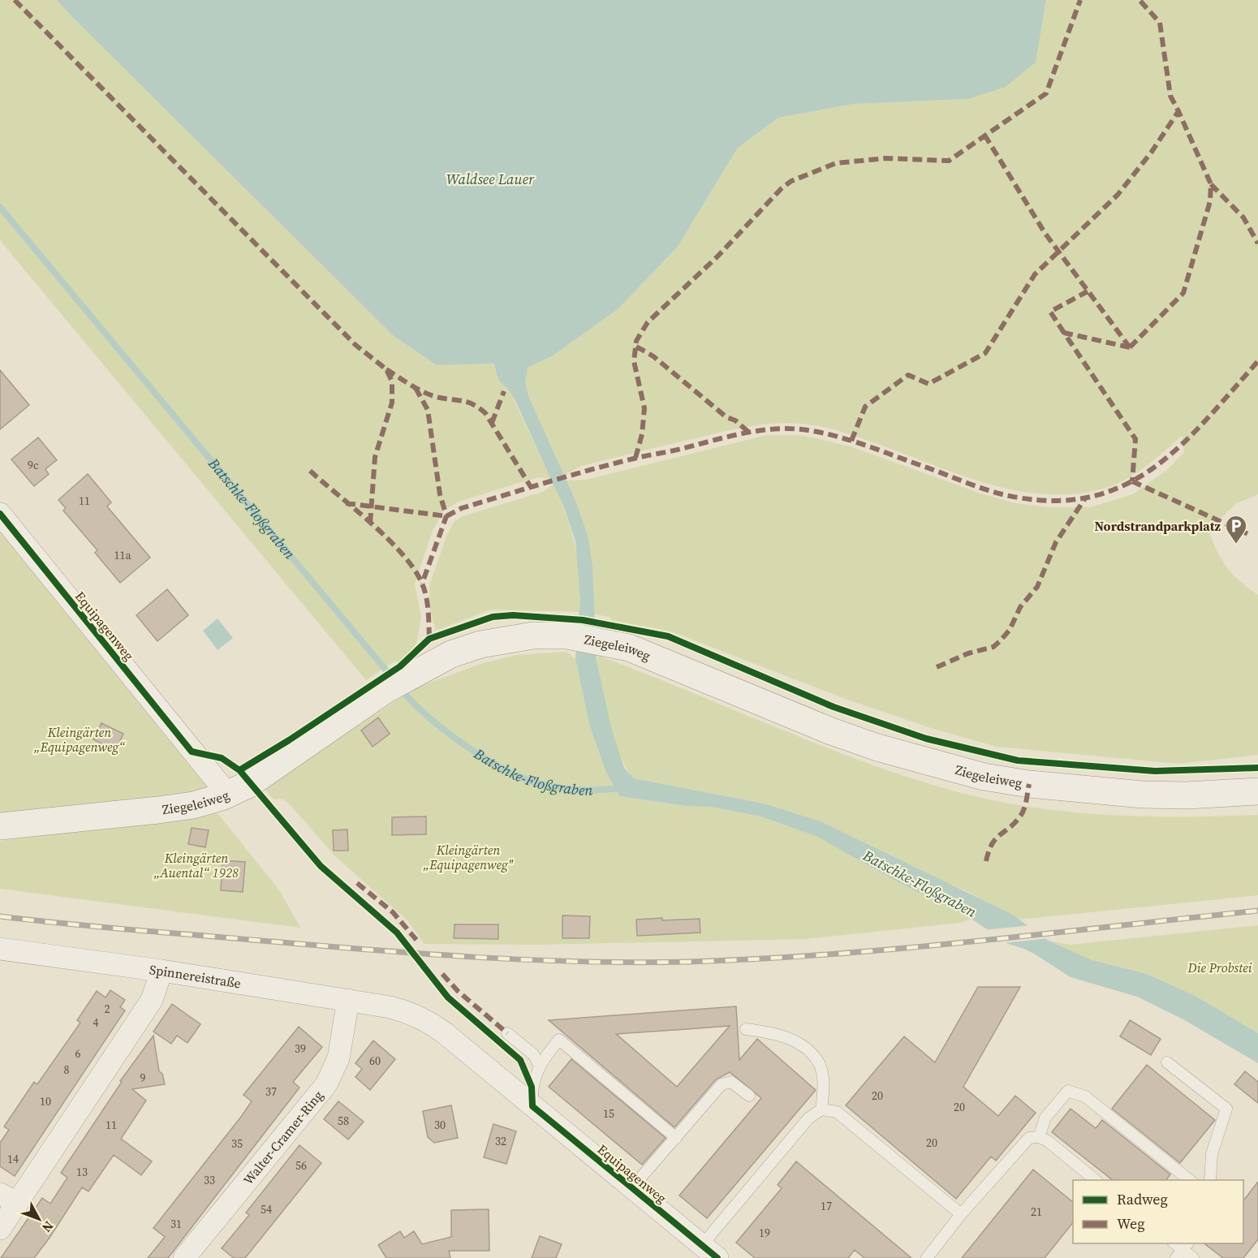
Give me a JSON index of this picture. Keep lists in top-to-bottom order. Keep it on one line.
{"streets":{"main road":["Ziegeleiweg"],"street":["Equipagenweg","Spinnereistraße","Walter-Cramer-Ring"]},"crossings":[["Equipagenweg","Ziegeleiweg"],["Equipagenweg","Spinnereistraße"],["Spinnereistraße","Walter-Cramer-Ring"]],"water":["Waldsee Lauer","Batschke‐Floßgraben"],"parks":["Kleingärten „Equipagenweg“","Kleingärten „Equipagenweg\"","Kleingärten „Auental“ 1928","Die Probstei"],"places":{"parking":["Nordstrandparkplatz"]},"house_numbers":["9c","11","11a","2","4","39","6","60","8","9","37","20","10","20","15","58","11","30","32","20","35","14","56","13","33","17","54","21","31","19"],"legend":["Radweg","Weg"],"north":"bottom right"}
